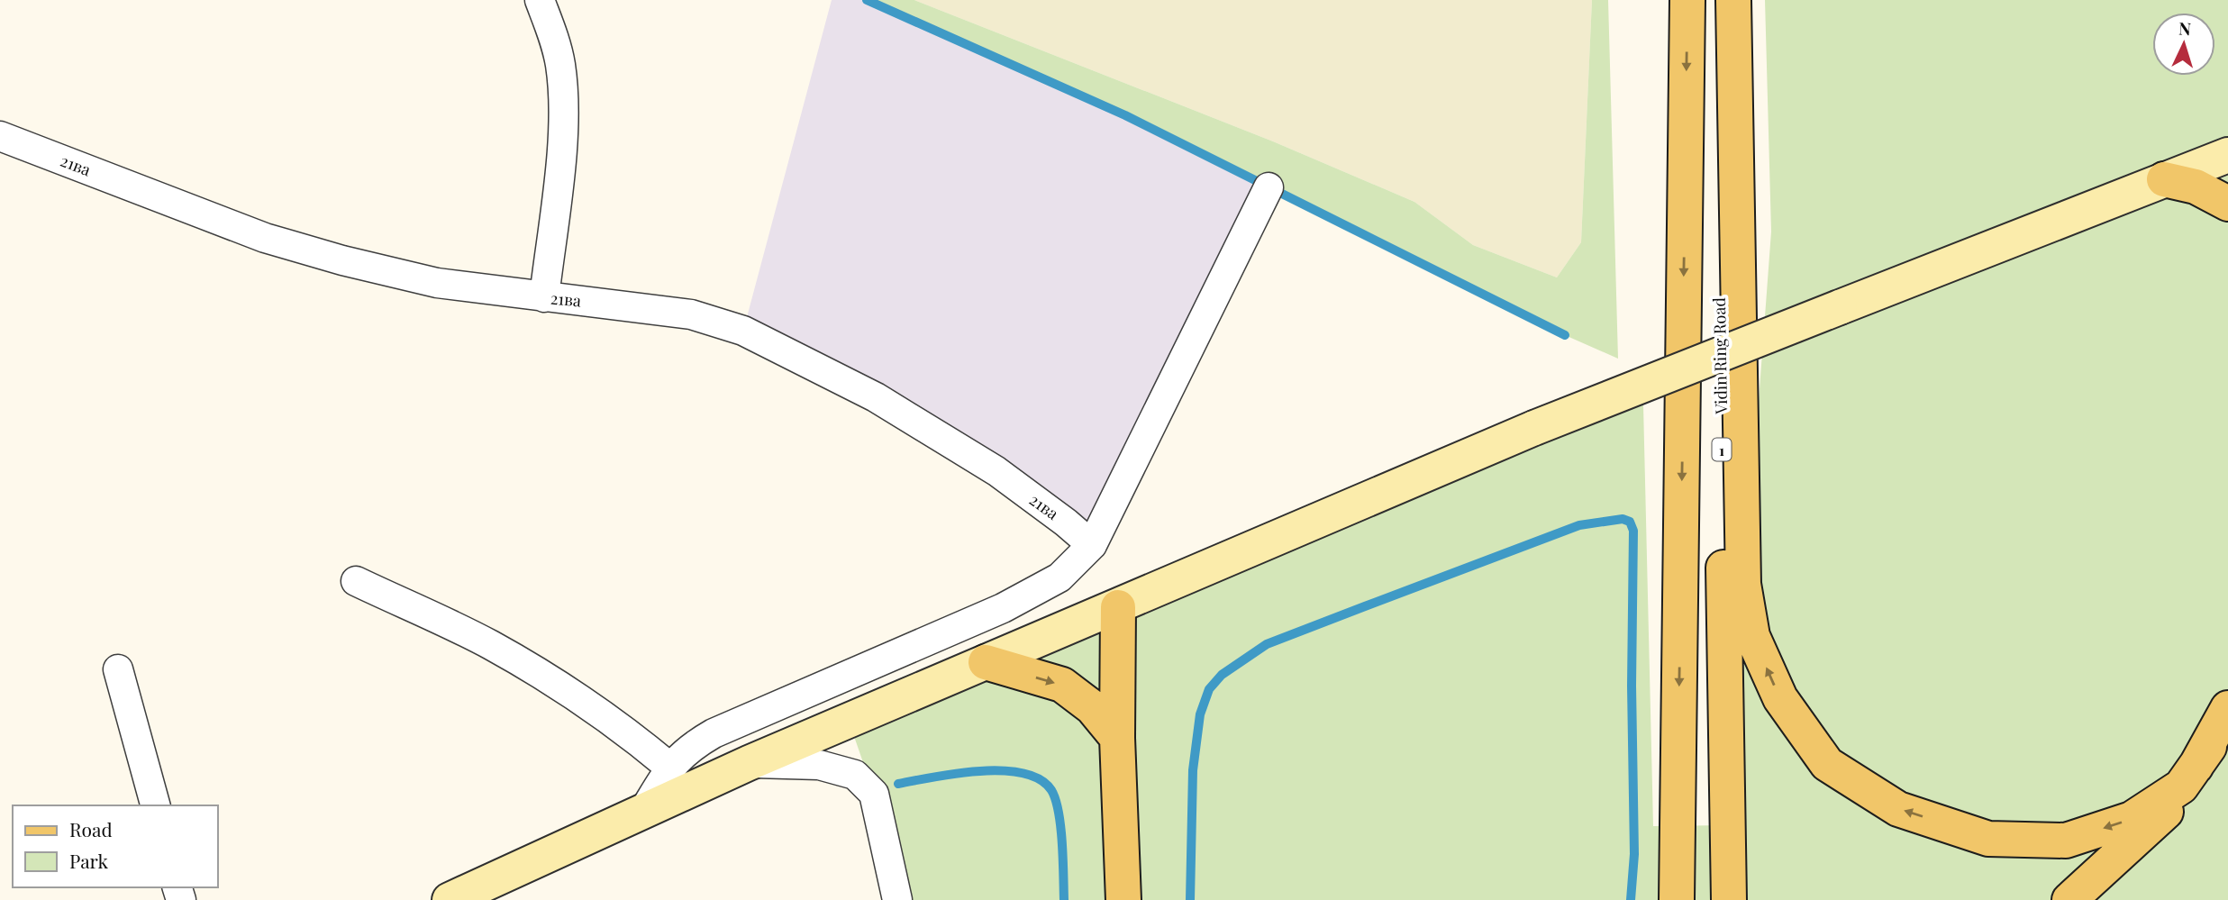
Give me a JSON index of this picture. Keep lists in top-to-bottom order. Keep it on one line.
{"streets":{"main road":["Vidin Ring Road","1"],"street":["21ва"]},"legend":["Road","Park"],"north":"top"}
